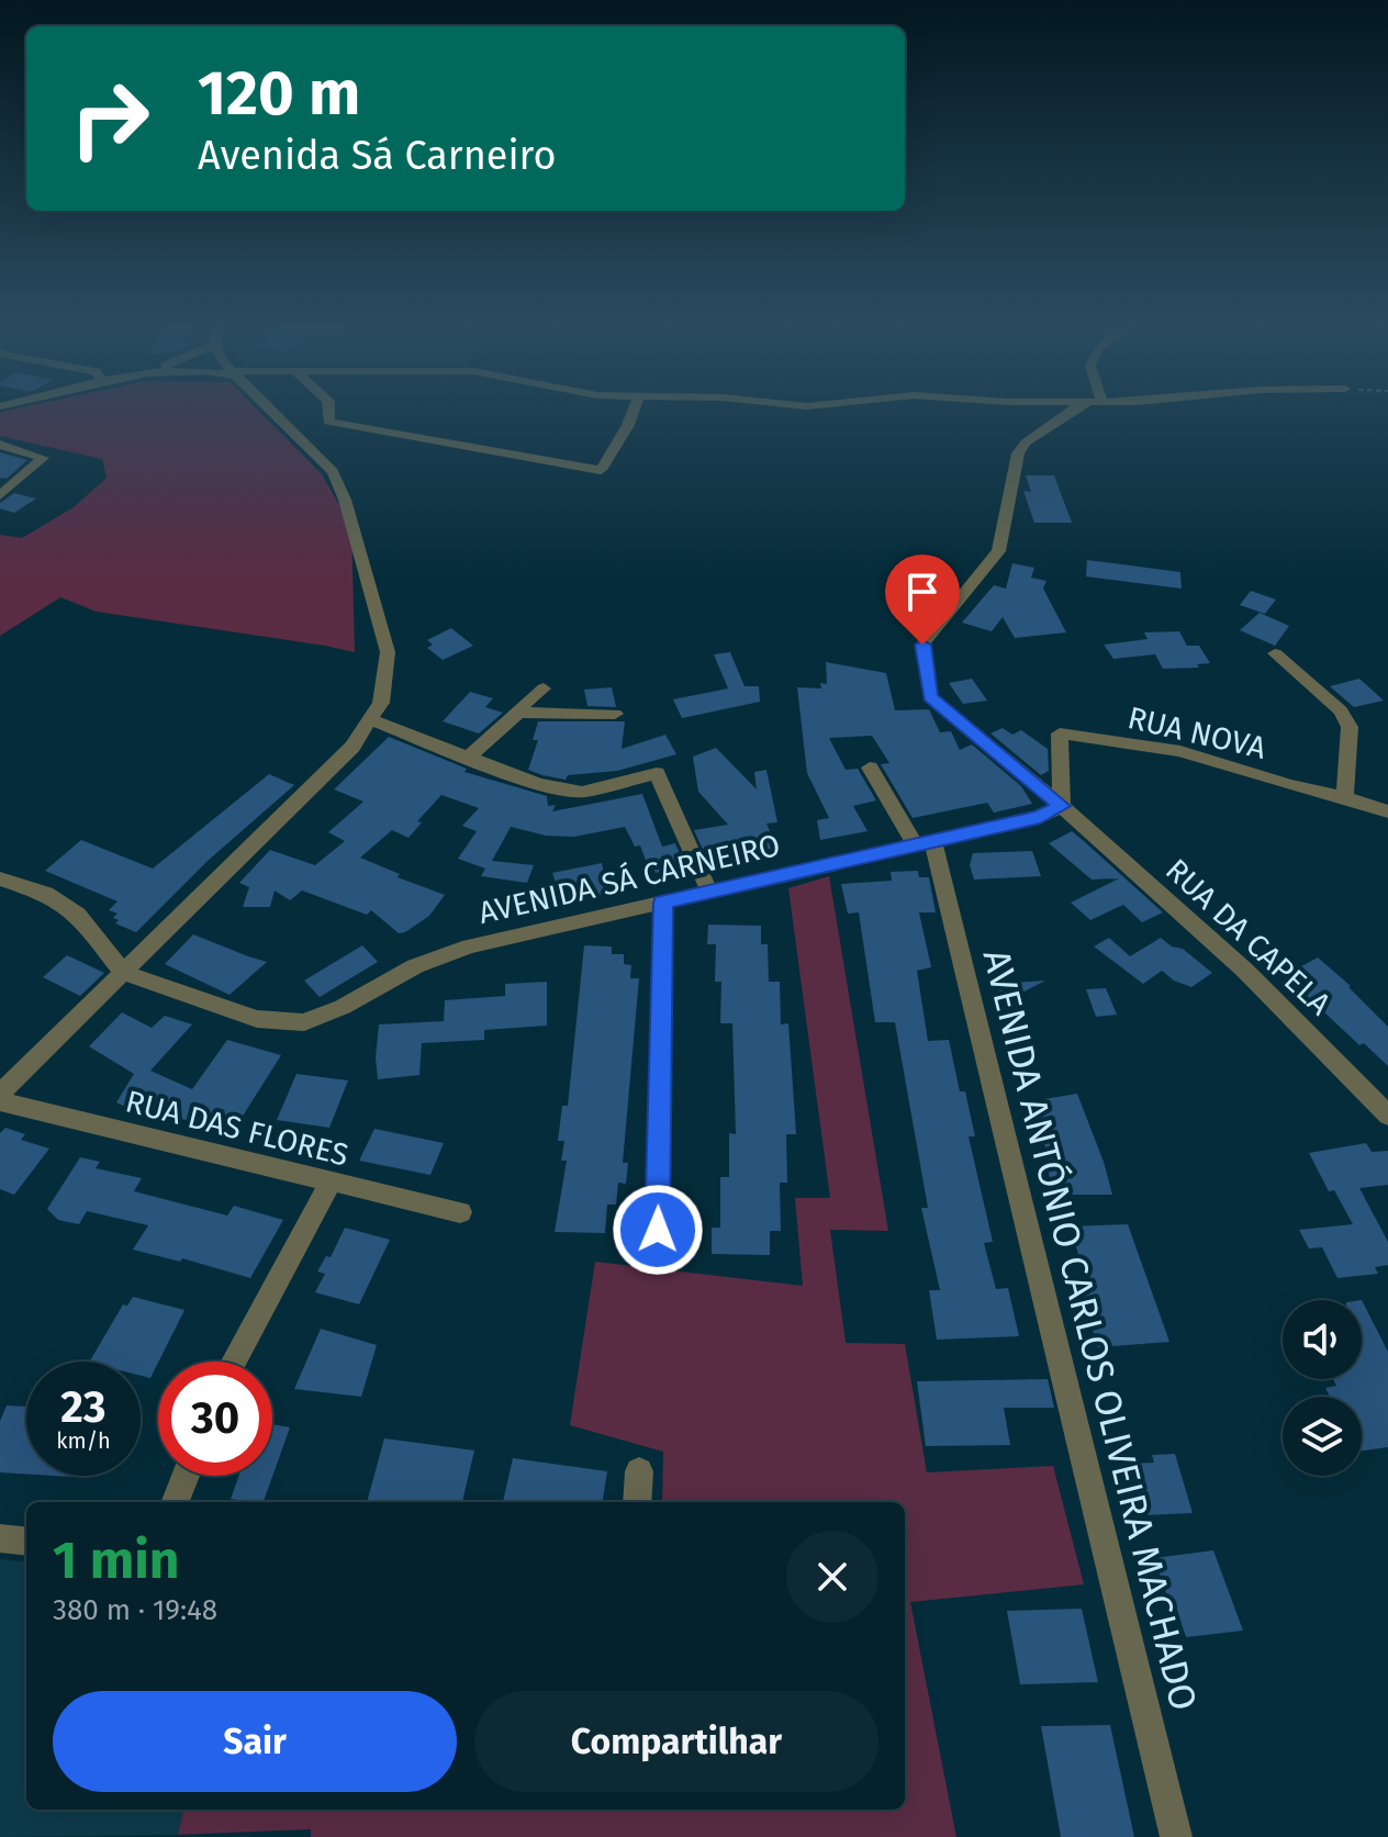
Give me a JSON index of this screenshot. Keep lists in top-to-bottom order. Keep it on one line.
{"streets":{"street":["RUA NOVA","AVENIDA SÁ CARNEIRO","RUA DA CAPELA","RUA DAS FLORES","AVENIDA ANTÓNIO CARLOS OLIVEIRA MACHADO"]},"crossings":[["RUA NOVA","AVENIDA SÁ CARNEIRO"],["RUA NOVA","RUA DA CAPELA"],["AVENIDA SÁ CARNEIRO","RUA DA CAPELA"],["AVENIDA SÁ CARNEIRO","AVENIDA ANTÓNIO CARLOS OLIVEIRA MACHADO"]],"page":{"turn":["120 m","Avenida Sá Carneiro"],"speed":"23 km/h","limit":"30","heading":["1 min","380 m · 19:48"],"buttons":["Sair","Compartilhar"]}}
